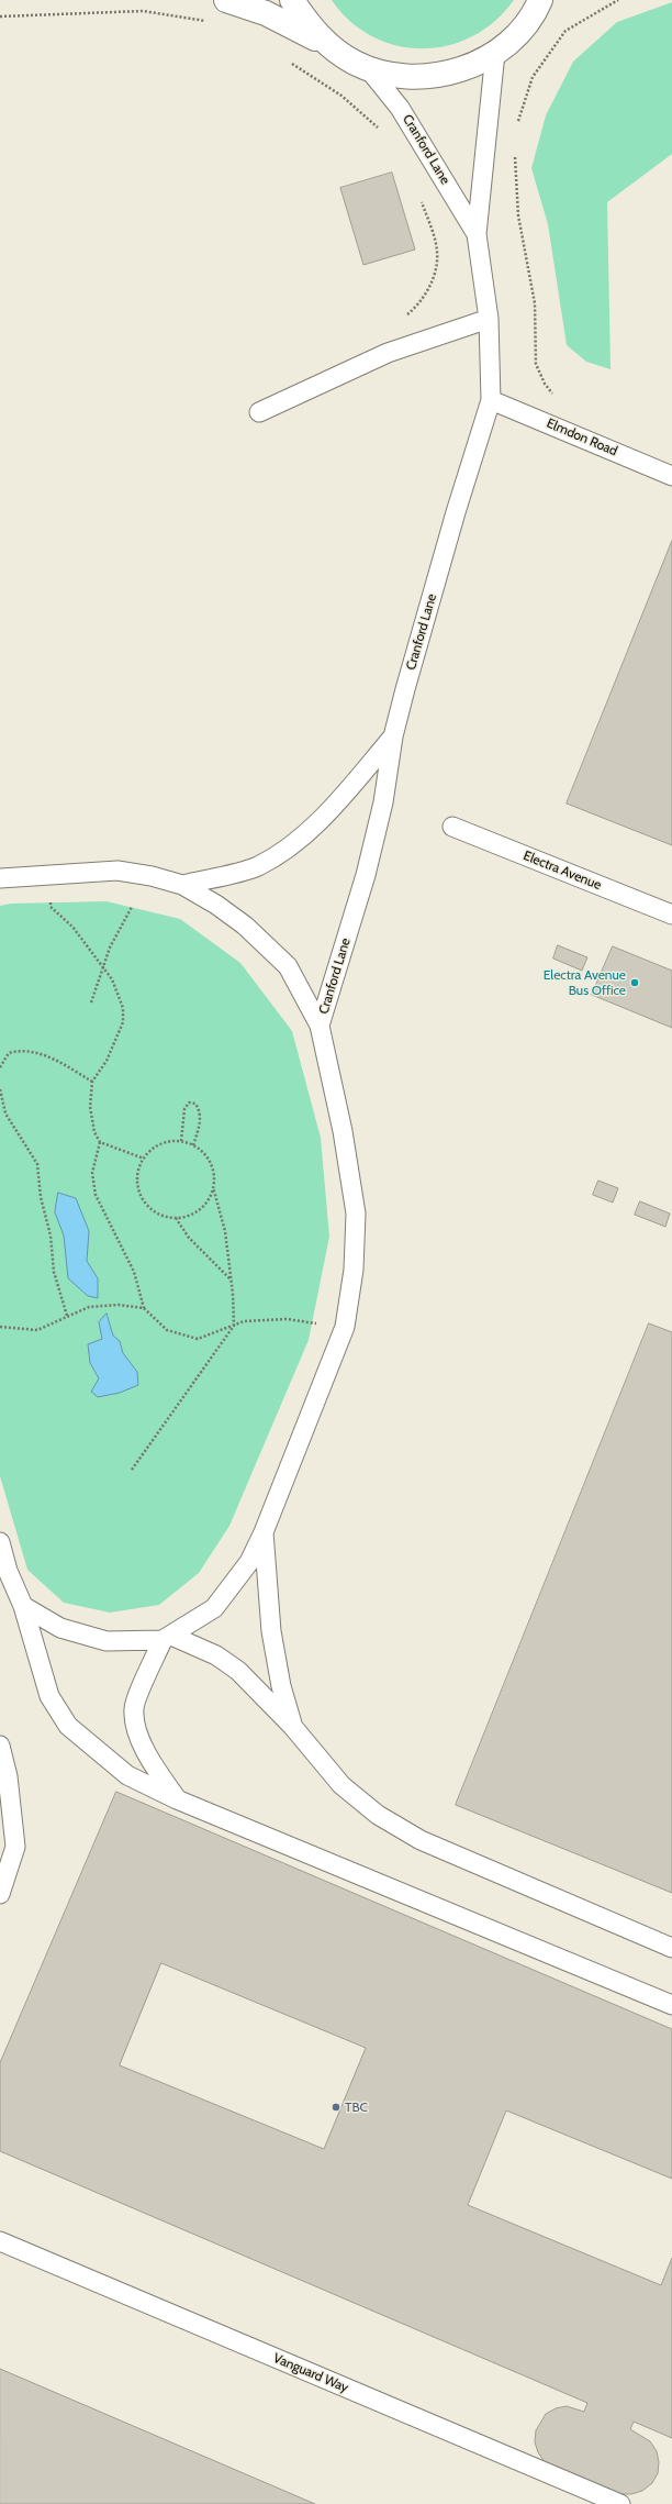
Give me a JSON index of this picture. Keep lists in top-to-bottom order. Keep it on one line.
{"streets":{"lane":["Cranford Lane","Elmdon Road","Electra Avenue","Vanguard Way"]},"crossings":[["Cranford Lane","Elmdon Road"]],"places":["Electra Avenue Bus Office","TBC"]}
